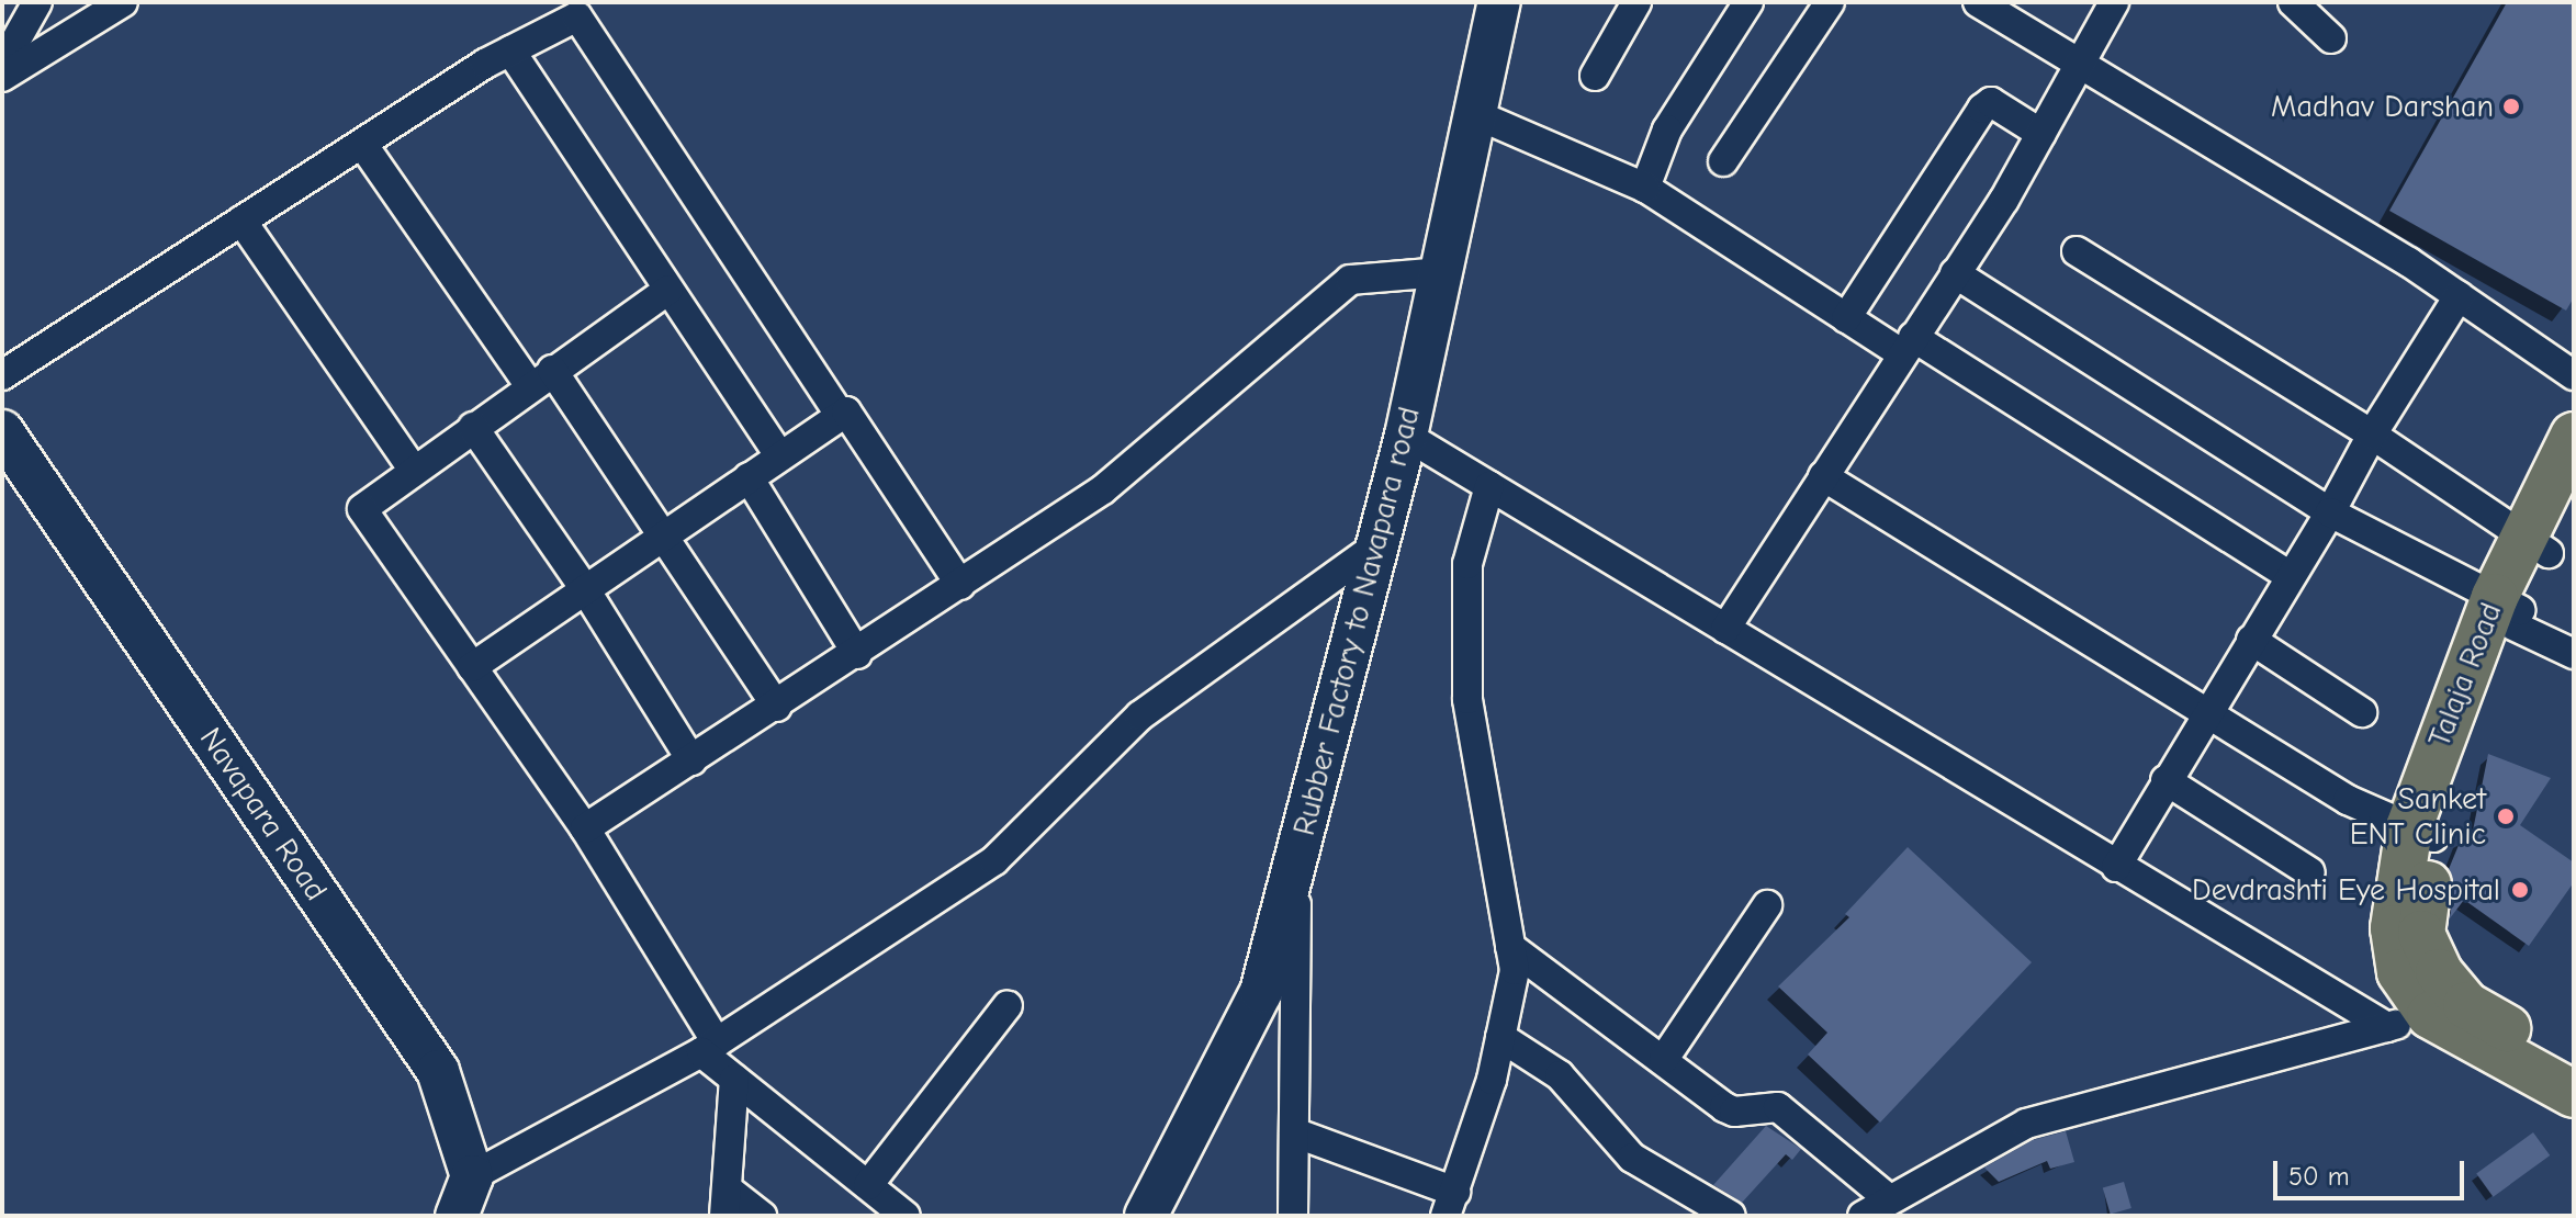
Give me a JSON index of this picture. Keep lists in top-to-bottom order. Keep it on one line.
{"streets":{"main road":["Talaja Road"],"street":["Rubber Factory to Navapara road","Navapara Road"]},"places":["Madhav Darshan","Sanket ENT Clinic","Devdrashti Eye Hospital"],"scale_bar":"50 m"}
